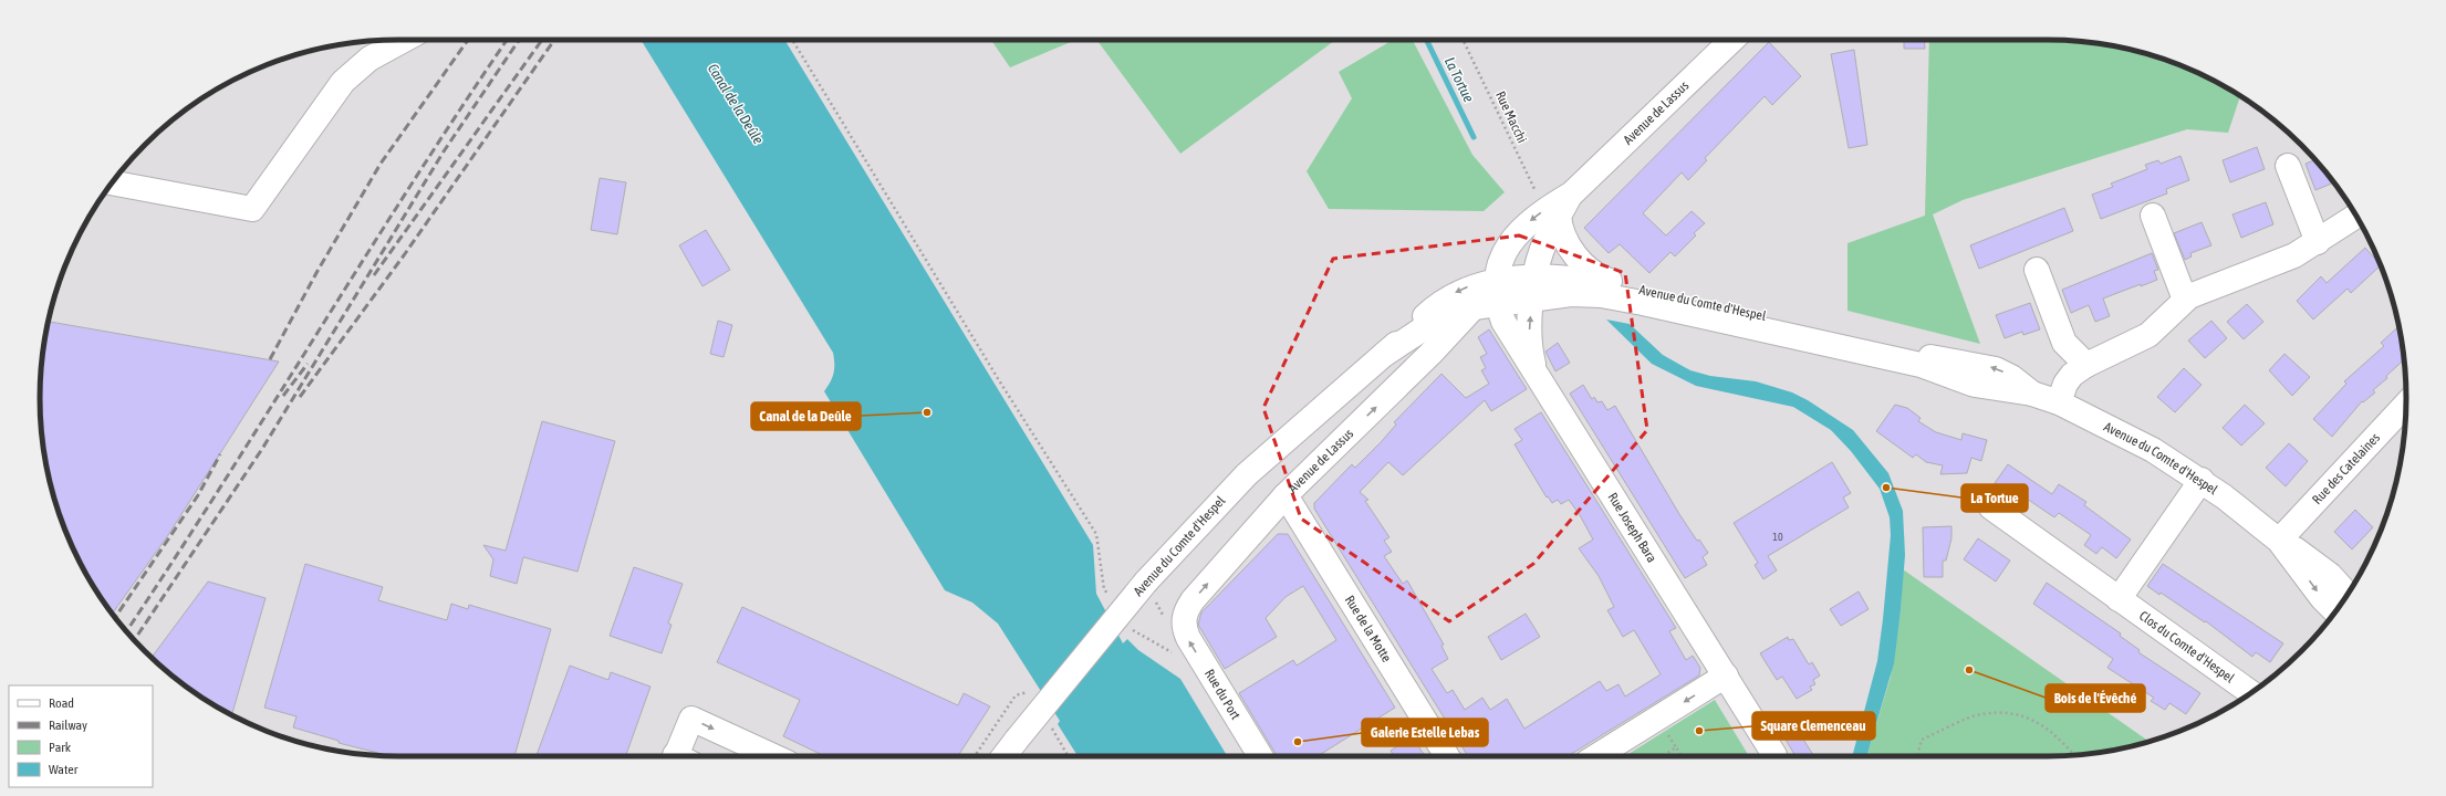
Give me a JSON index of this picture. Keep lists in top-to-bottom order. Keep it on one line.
{"streets":{"street":["Avenue de Lassus","Avenue du Comte d'Hespel","Rue des Catelaines","Rue Joseph Bara","Rue de la Motte","Clos du Comte d'Hespel","Rue du Port"],"path":["Rue Macchi"]},"crossings":[["Avenue de Lassus","Rue Macchi"],["Avenue de Lassus","Avenue du Comte d'Hespel"],["Avenue de Lassus","Rue Joseph Bara"],["Avenue de Lassus","Rue de la Motte"],["Avenue de Lassus","Rue du Port"],["Avenue du Comte d'Hespel","Rue des Catelaines"],["Avenue du Comte d'Hespel","Rue Joseph Bara"]],"one_way":["Rue du Port"],"water":["La Tortue","Canal de la Deûle"],"places":["Canal de la Deûle","La Tortue","Bois de l'Évêché","Square Clemenceau","Galerie Estelle Lebas"],"house_numbers":["10"],"legend":["Road","Railway","Park","Water"]}
